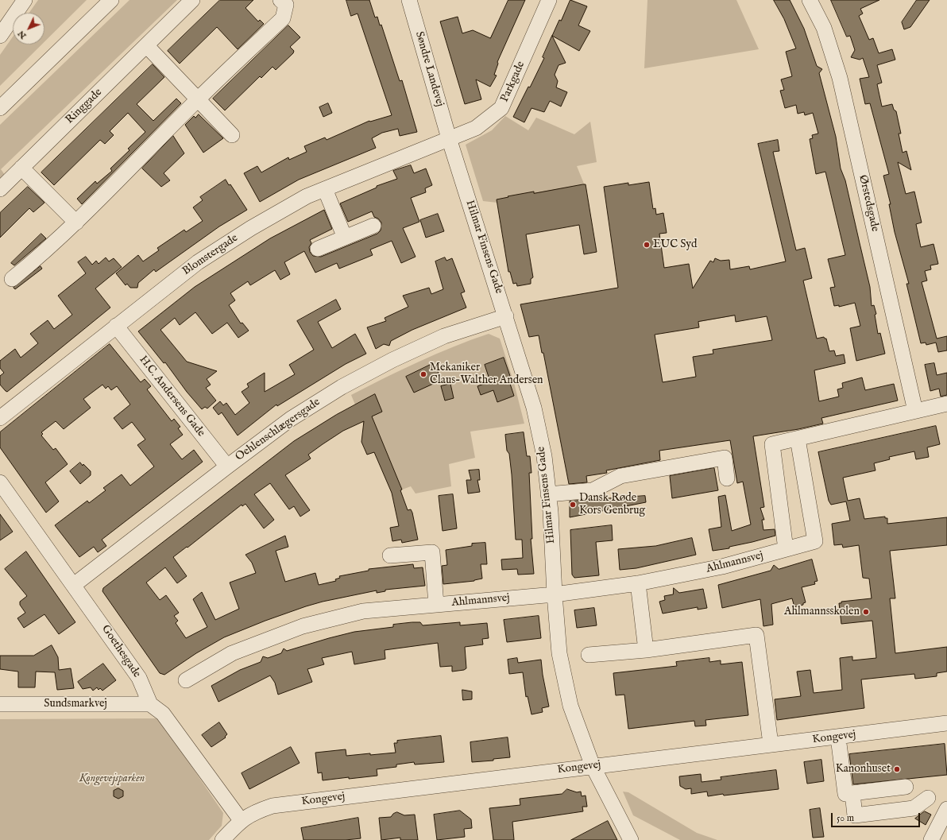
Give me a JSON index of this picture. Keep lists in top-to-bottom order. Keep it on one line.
{"streets":{"street":["Søndre Landevej","Parkgade","Ringgade","Ørstedsgade","Hilmar Finsens Gade","Blomstergade","H.C. Andersens Gade","Oehlenschlægersgade","Ahlmannsvej","Goethesgade","Sundsmarkvej","Kongevej"]},"crossings":[["Søndre Landevej","Parkgade"],["Søndre Landevej","Hilmar Finsens Gade"],["Søndre Landevej","Blomstergade"],["Parkgade","Hilmar Finsens Gade"],["Parkgade","Blomstergade"],["Hilmar Finsens Gade","Blomstergade"],["Hilmar Finsens Gade","Oehlenschlægersgade"],["Hilmar Finsens Gade","Ahlmannsvej"],["Hilmar Finsens Gade","Kongevej"],["Blomstergade","H.C. Andersens Gade"],["H.C. Andersens Gade","Oehlenschlægersgade"],["Oehlenschlægersgade","Goethesgade"],["Goethesgade","Sundsmarkvej"]],"parks":["Kongevejsparken"],"places":["EUC Syd","Mekaniker Claus-Walther Andersen","Dansk Røde Kors Genbrug","Ahlmannsskolen","Kanonhuset"],"scale_bar":"50 m","north":"bottom left"}
